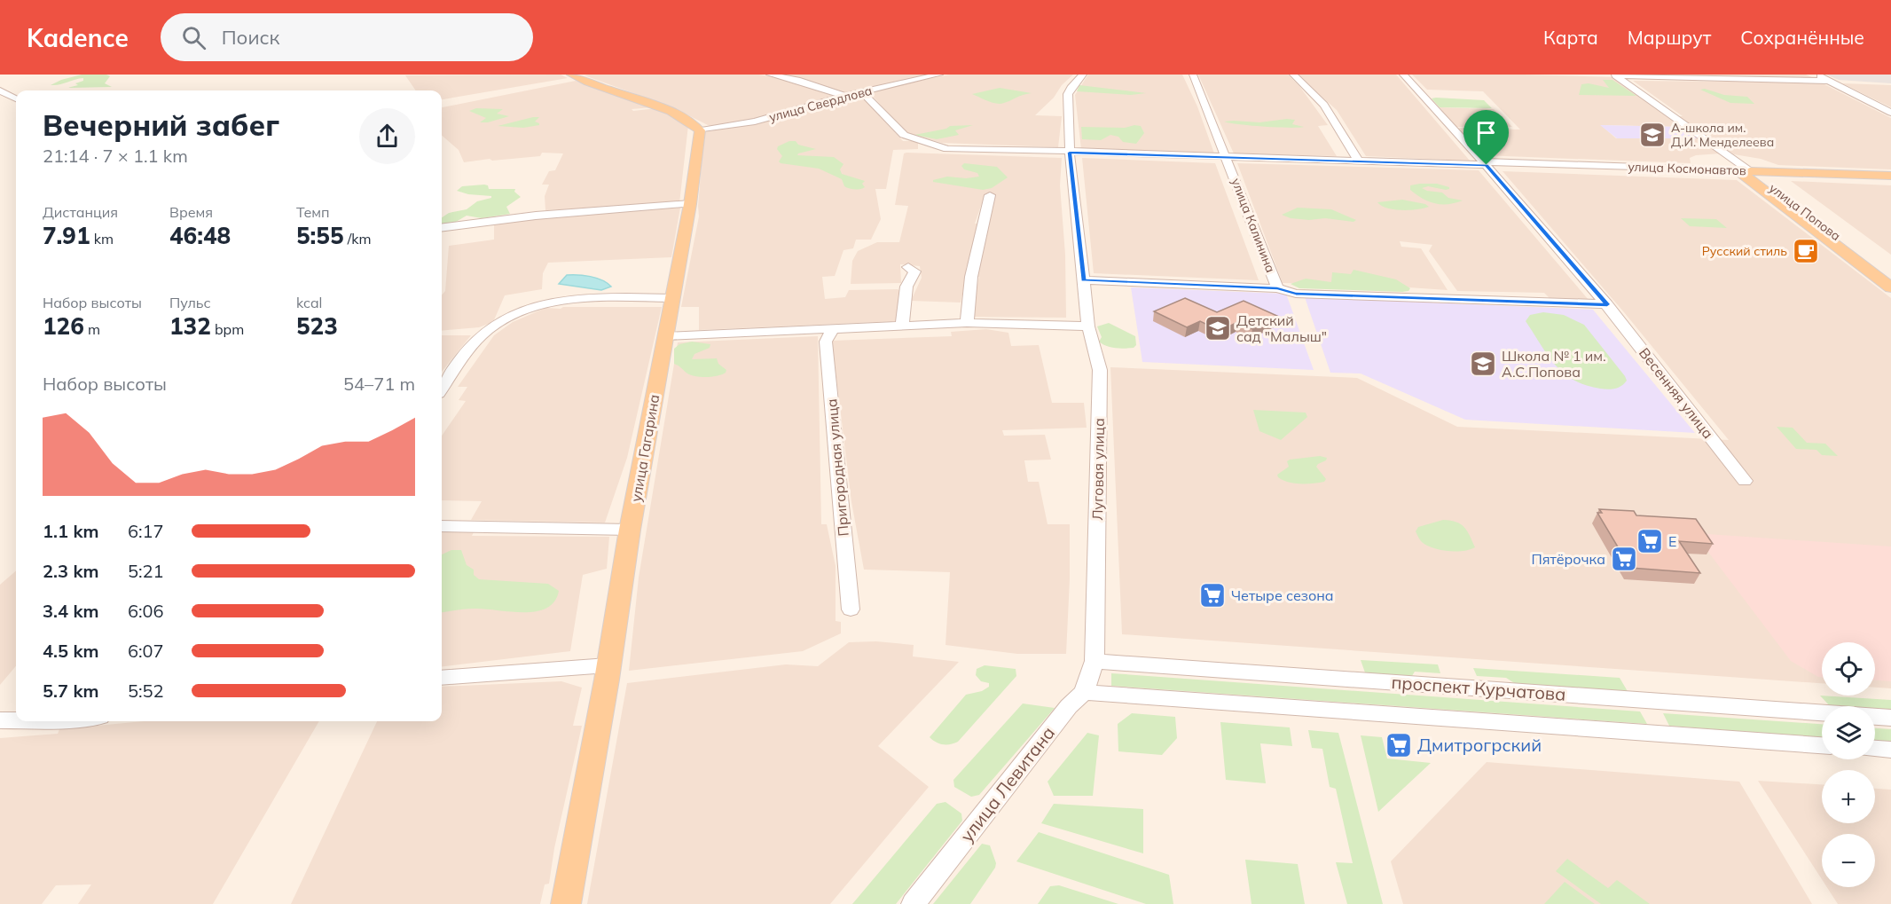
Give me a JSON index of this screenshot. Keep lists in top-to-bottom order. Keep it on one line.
{"streets":{"main road":["улица Космонавтов","улица Попова","улица Гагарина"],"street":["улица Свердлова","улица Калинина","Весенняя улица","Пригородная улица","Луговая улица","проспект Курчатова","улица Левитана"]},"crossings":[["улица Свердлова","улица Космонавтов"],["улица Свердлова","улица Гагарина"],["улица Космонавтов","улица Попова"],["улица Космонавтов","улица Калинина"],["улица Космонавтов","Весенняя улица"],["улица Космонавтов","Луговая улица"],["Луговая улица","проспект Курчатова"],["Луговая улица","улица Левитана"],["проспект Курчатова","улица Левитана"]],"places":{"school or university":["А-школа им. Д.И. Менделеева","Детский сад \"Малыш\"","Школа № 1 им. А.С.Попова"],"cafe":["Русский стиль"],"supermarket":["Е","Пятёрочка","Четыре сезона","Дмитрогрский"]},"page":{"header":"Kadence","search":"Поиск","nav":["Карта","Маршрут","Сохранённые"],"heading":["Вечерний забег","21:14 · 7 × 1.1 km"],"stats":[["Дистанция","7.91 km"],["Время","46:48"],["Темп","5:55 /km"],["Набор высоты","126 m"],["Пульс","132 bpm"],["kcal","523"]],"chart":["Набор высоты","54–71 m"],"list":[{"name":"1.1 km","note":"6:17"},{"name":"2.3 km","note":"5:21"},{"name":"3.4 km","note":"6:06"},{"name":"4.5 km","note":"6:07"},{"name":"5.7 km","note":"5:52"}],"map_buttons":["+","−"]}}
